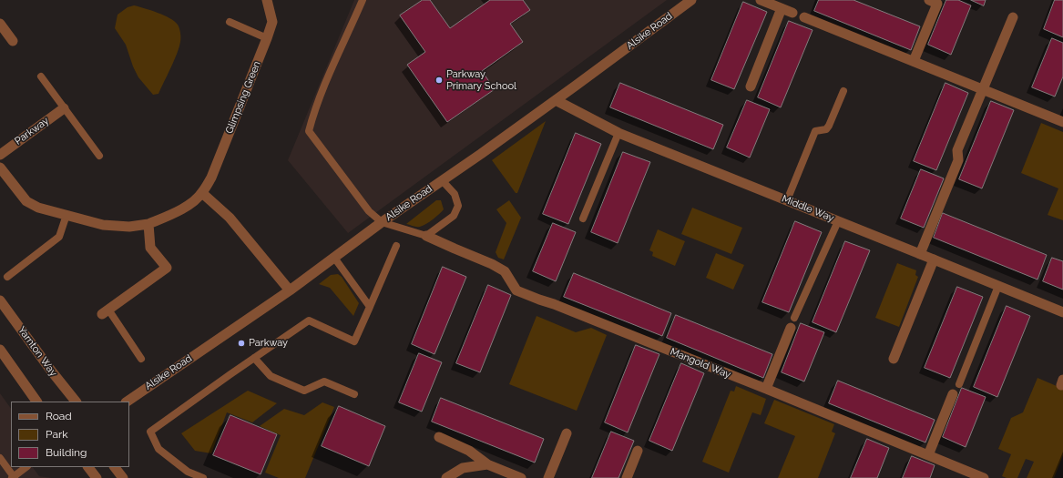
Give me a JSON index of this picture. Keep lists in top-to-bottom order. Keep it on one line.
{"streets":{"street":["Alsike Road","Glimpsing Green","Parkway","Middle Way","Yarnton Way","Mangold Way"]},"crossings":[["Alsike Road","Middle Way"]],"places":["Parkway Primary School","Parkway"],"legend":["Road","Park","Building"]}
